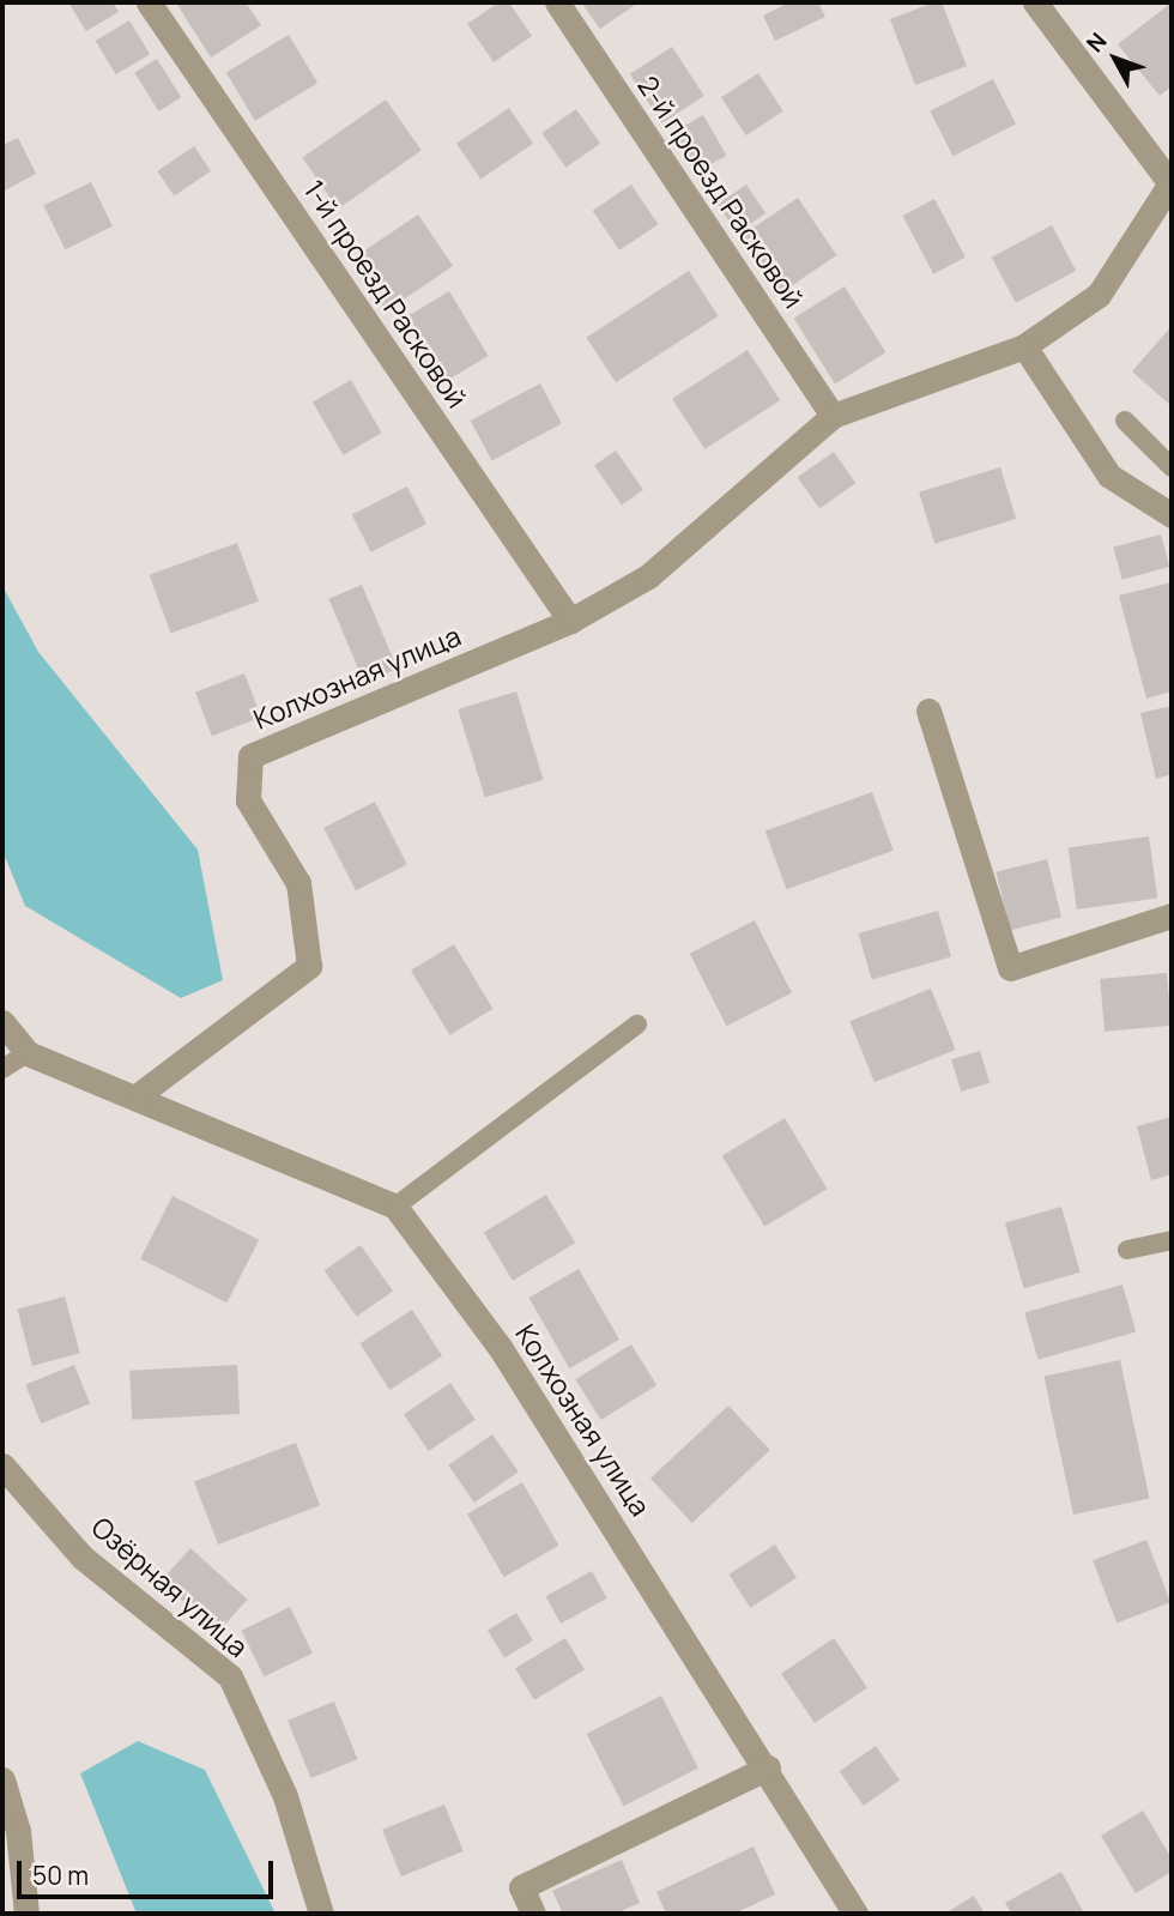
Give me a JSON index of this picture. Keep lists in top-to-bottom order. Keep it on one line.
{"streets":{"street":["2-й проезд Расковой","1-й проезд Расковой","Колхозная улица","Озёрная улица"]},"crossings":[["1-й проезд Расковой","Колхозная улица"]],"scale_bar":"50 m","north":"top left"}
